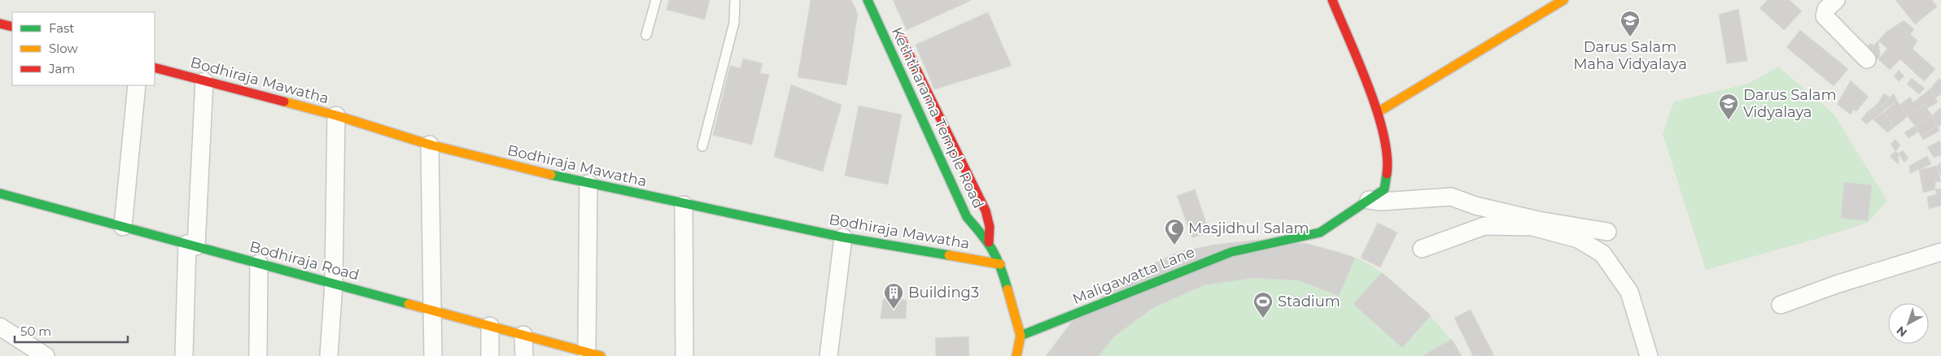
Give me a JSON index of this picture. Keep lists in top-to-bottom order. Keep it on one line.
{"streets":{"street":["Bodhiraja Mawatha","Keththarama Temple Road","Bodhiraja Road","Maligawatta Lane"]},"crossings":[["Bodhiraja Mawatha","Keththarama Temple Road"],["Keththarama Temple Road","Maligawatta Lane"]],"places":{"school or university":["Darus Salam Maha Vidyalaya","Darus Salam Vidyalaya"],"mosque":["Masjidhul Salam"],"building":["Building3"],"sports":["Stadium"]},"legend":["Fast","Slow","Jam"],"scale_bar":"50 m","north":"bottom left"}
